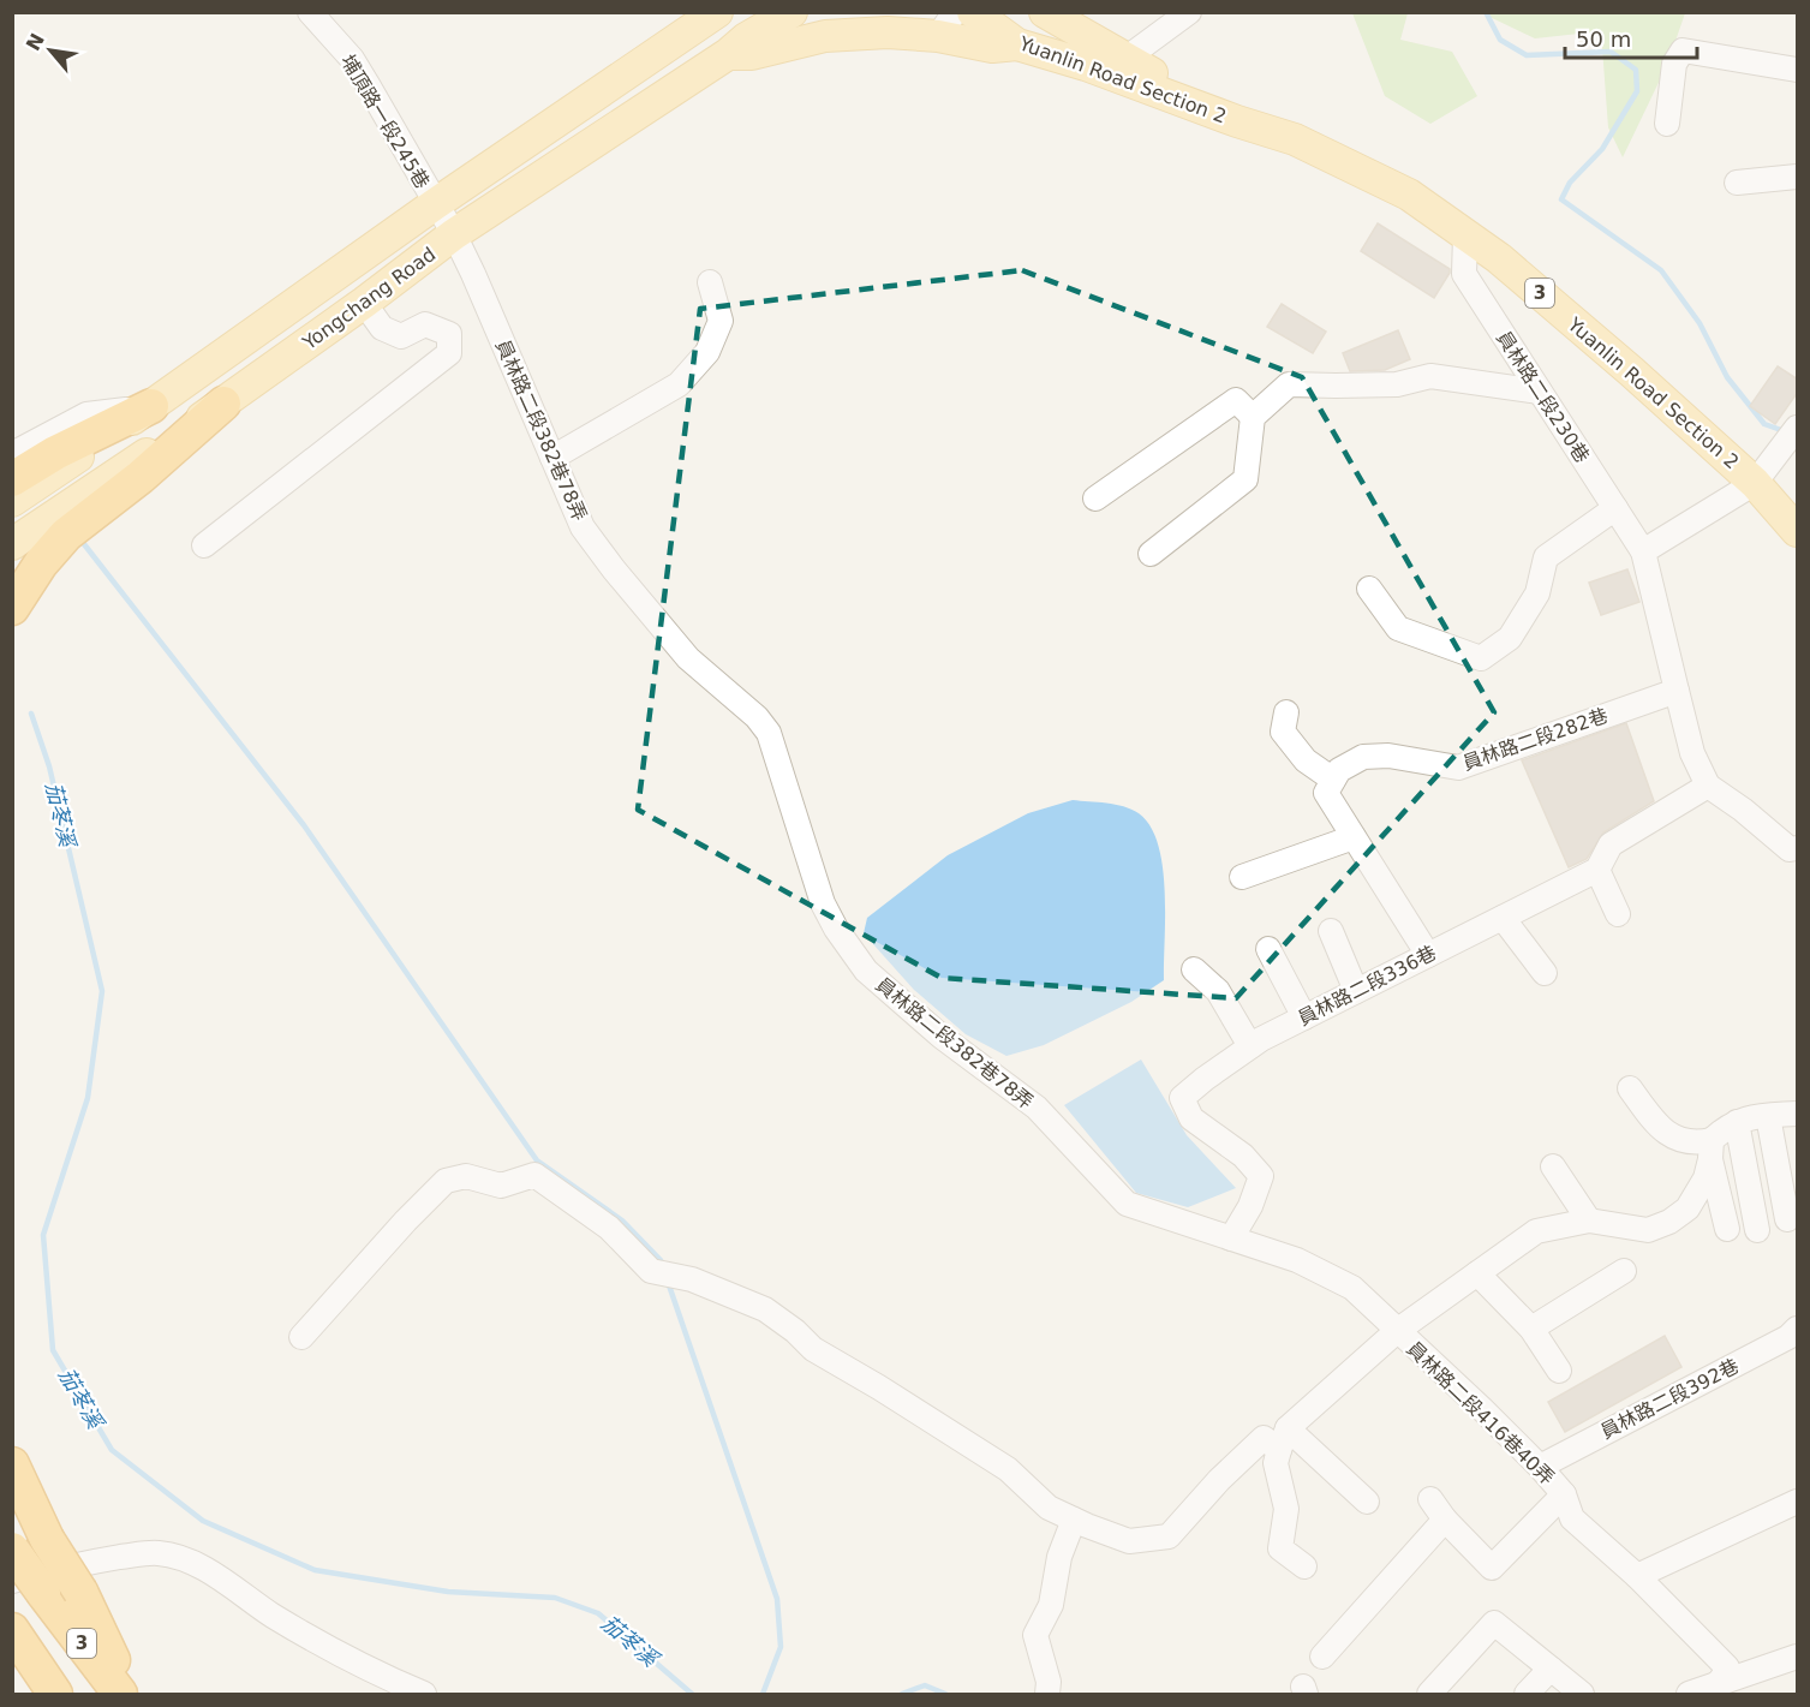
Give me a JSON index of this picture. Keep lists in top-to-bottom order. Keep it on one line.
{"streets":{"highway":["3"],"main road":["Yuanlin Road Section 2","Yongchang Road"],"street":["埔頂路一段245巷","員林路二段230巷","員林路二段382巷78弄","員林路二段282巷","員林路二段336巷","員林路二段392巷","員林路二段416巷40弄"]},"crossings":[["Yuanlin Road Section 2","員林路二段230巷"],["埔頂路一段245巷","Yongchang Road"],["埔頂路一段245巷","員林路二段382巷78弄"],["Yongchang Road","員林路二段382巷78弄"],["員林路二段382巷78弄","員林路二段336巷"],["員林路二段382巷78弄","員林路二段416巷40弄"],["員林路二段392巷","員林路二段416巷40弄"]],"water":["茄苳溪"],"scale_bar":"50 m","north":"top left"}
